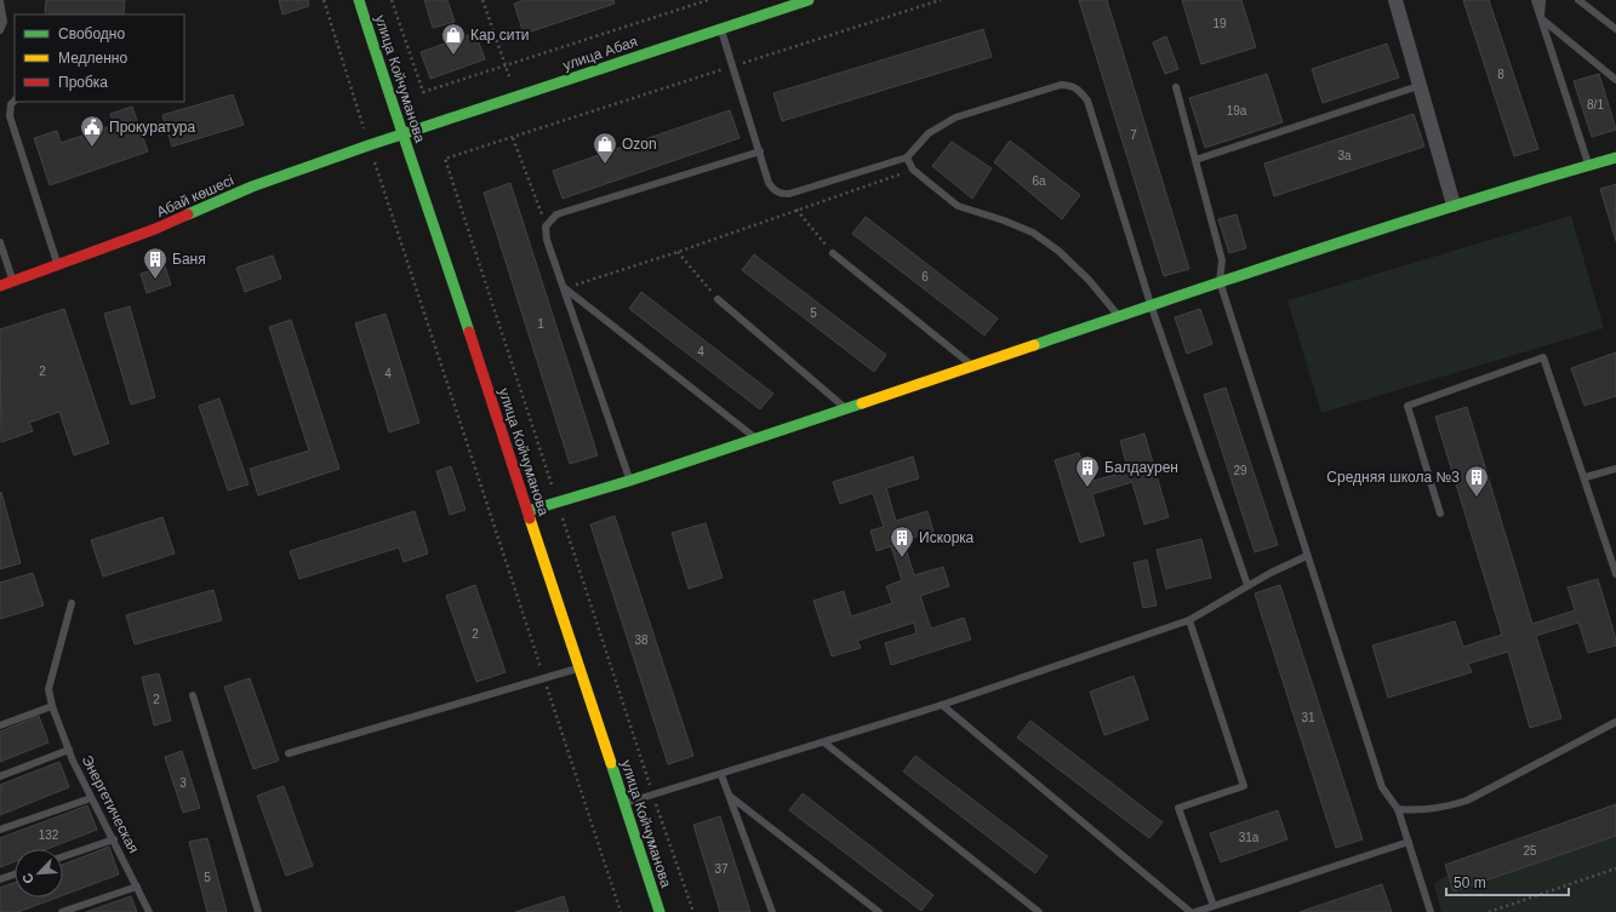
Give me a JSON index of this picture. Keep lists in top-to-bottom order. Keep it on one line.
{"streets":{"street":["улица Абая","улица Койчуманова","Абай көшесі"],"lane":["Энергетическая"]},"crossings":[["улица Абая","улица Койчуманова"],["улица Абая","Абай көшесі"],["улица Койчуманова","Абай көшесі"]],"places":{"shop":["Кар сити","Ozon"],"public building":["Прокуратура"],"building":["Баня","Балдаурен","Средняя школа №3","Искоркa"]},"house_numbers":["19","8","8/1","19а","7","3a","6a","6","5","1","4","2","4","29","2","38","2","31","3","132","31a","25","37","5"],"legend":["Свободно","Медленно","Пробка"],"scale_bar":"50 m","north":"bottom left"}
